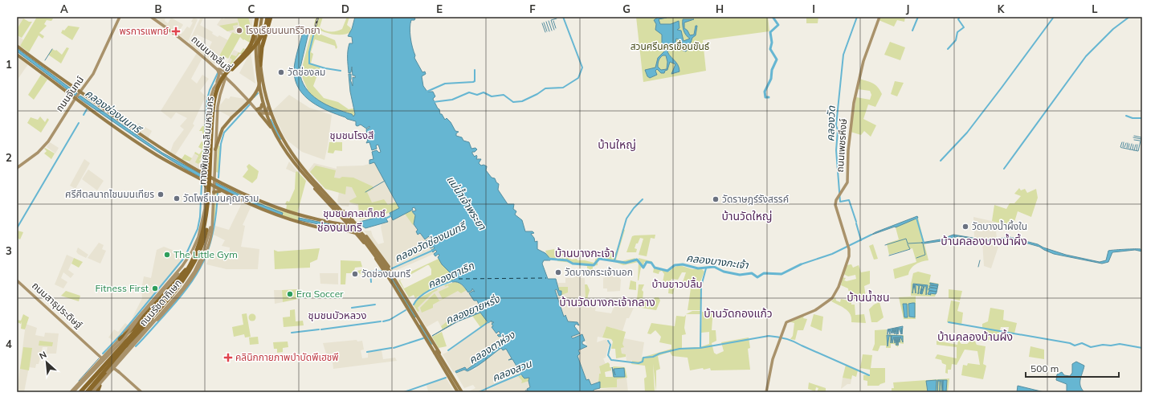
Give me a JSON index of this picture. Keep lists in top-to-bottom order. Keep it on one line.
{"streets":{"highway":["ทางพิเศษเฉลิมมหานคร"],"main road":["ถนนนางลิ้นจี่","ถนนจันทน์","ถนนเพชรหึงษ์","ถนนรัชดาภิเษก","ถนนสาธุประดิษฐ์"]},"crossings":[["ถนนนางลิ้นจี่","ถนนรัชดาภิเษก"],["ทางพิเศษเฉลิมมหานคร","ถนนรัชดาภิเษก"],["ถนนรัชดาภิเษก","ถนนสาธุประดิษฐ์"]],"districts":["ชุมชนโรงสี","บ้านใหญ่","ชุมชนคาลเท็กซ์","บ้านวัดใหญ่","ช่องนนทรี","บ้านคลองบางน้ำผึ้ง","บ้านบางกะเจ้า","บ้านขาวปลื้ม","บ้านน้ำชน","บ้านวัดบางกะเจ้ากลาง","บ้านวัดกองแก้ว","ชุมชนบัวหลวง","บ้านคลองบ้านผึ้ง"],"water":["คลองช่องนนทรี","คลองวัด","แม่น้ำเจ้าพระยา","คลองวัดช่องนนทรี","คลองบางกะเจ้า","คลองตาเริก","คลองยายหรั่ง","คลองตาห่วง","คลองสวน"],"parks":["สวนศรีนครเขื่อนขันธ์"],"places":{"other":["โรงเรียนนนทรีวิทยา","วัดช่องลม","ศรีศีตลนาถไชนมนเทียร","วัดโพธิ์แมนคุณาราม","วัดราษฎร์รังสรรค์","วัดบางน้ำผึ้งใน","The Little Gym","วัดบางกระเจ้านอก","วัดช่องนนทรี","Fitness First","Era Soccer"],"health":["พรการแพทย์","คลินิกกายภาพบำบัดพีเฮชพี"]},"scale_bar":"500 m","north":"top left","grid":{"columns":["A","B","C","D","E","F","G","H","I","J","K","L"],"rows":["1","2","3","4"]}}
